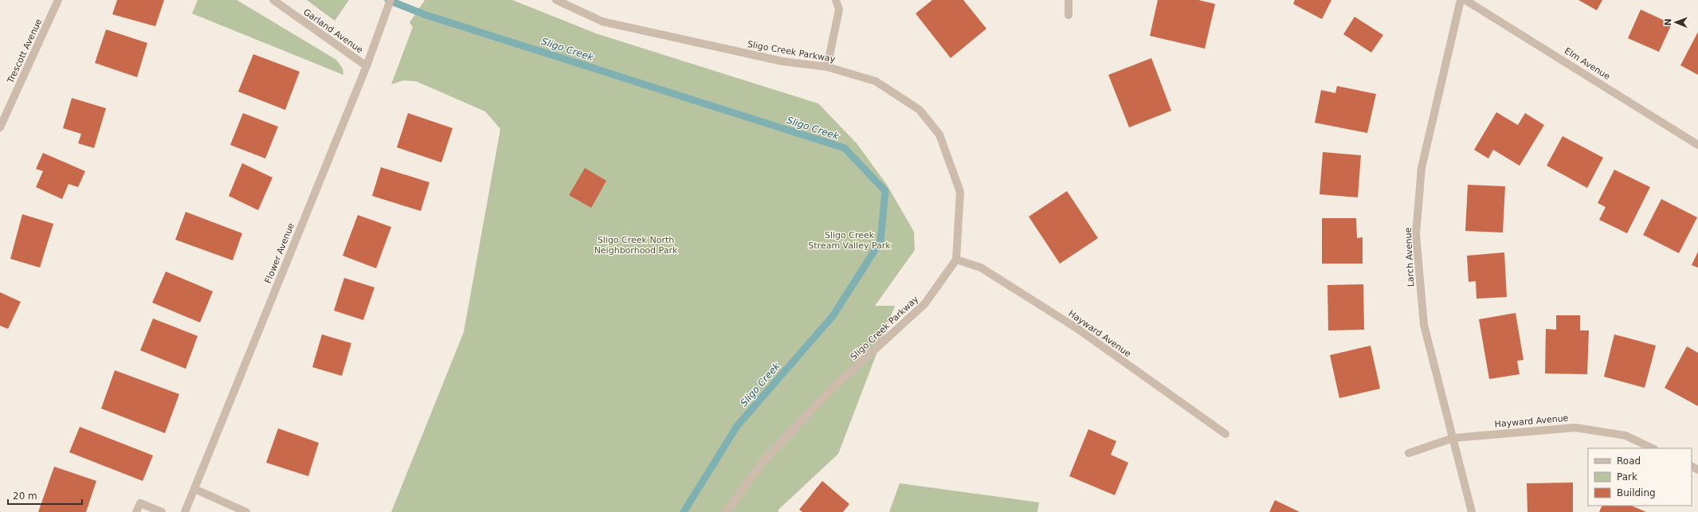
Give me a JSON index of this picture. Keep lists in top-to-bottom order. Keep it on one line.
{"streets":{"street":["Garland Avenue","Trescott Avenue","Sligo Creek Parkway","Elm Avenue","Flower Avenue","Larch Avenue","Hayward Avenue"]},"crossings":[["Garland Avenue","Flower Avenue"],["Sligo Creek Parkway","Hayward Avenue"],["Larch Avenue","Hayward Avenue"]],"water":["Sligo Creek"],"parks":["Sligo Creek Stream Valley Park","Sligo Creek North Neighborhood Park"],"legend":["Road","Park","Building"],"scale_bar":"20 m","north":"left"}
